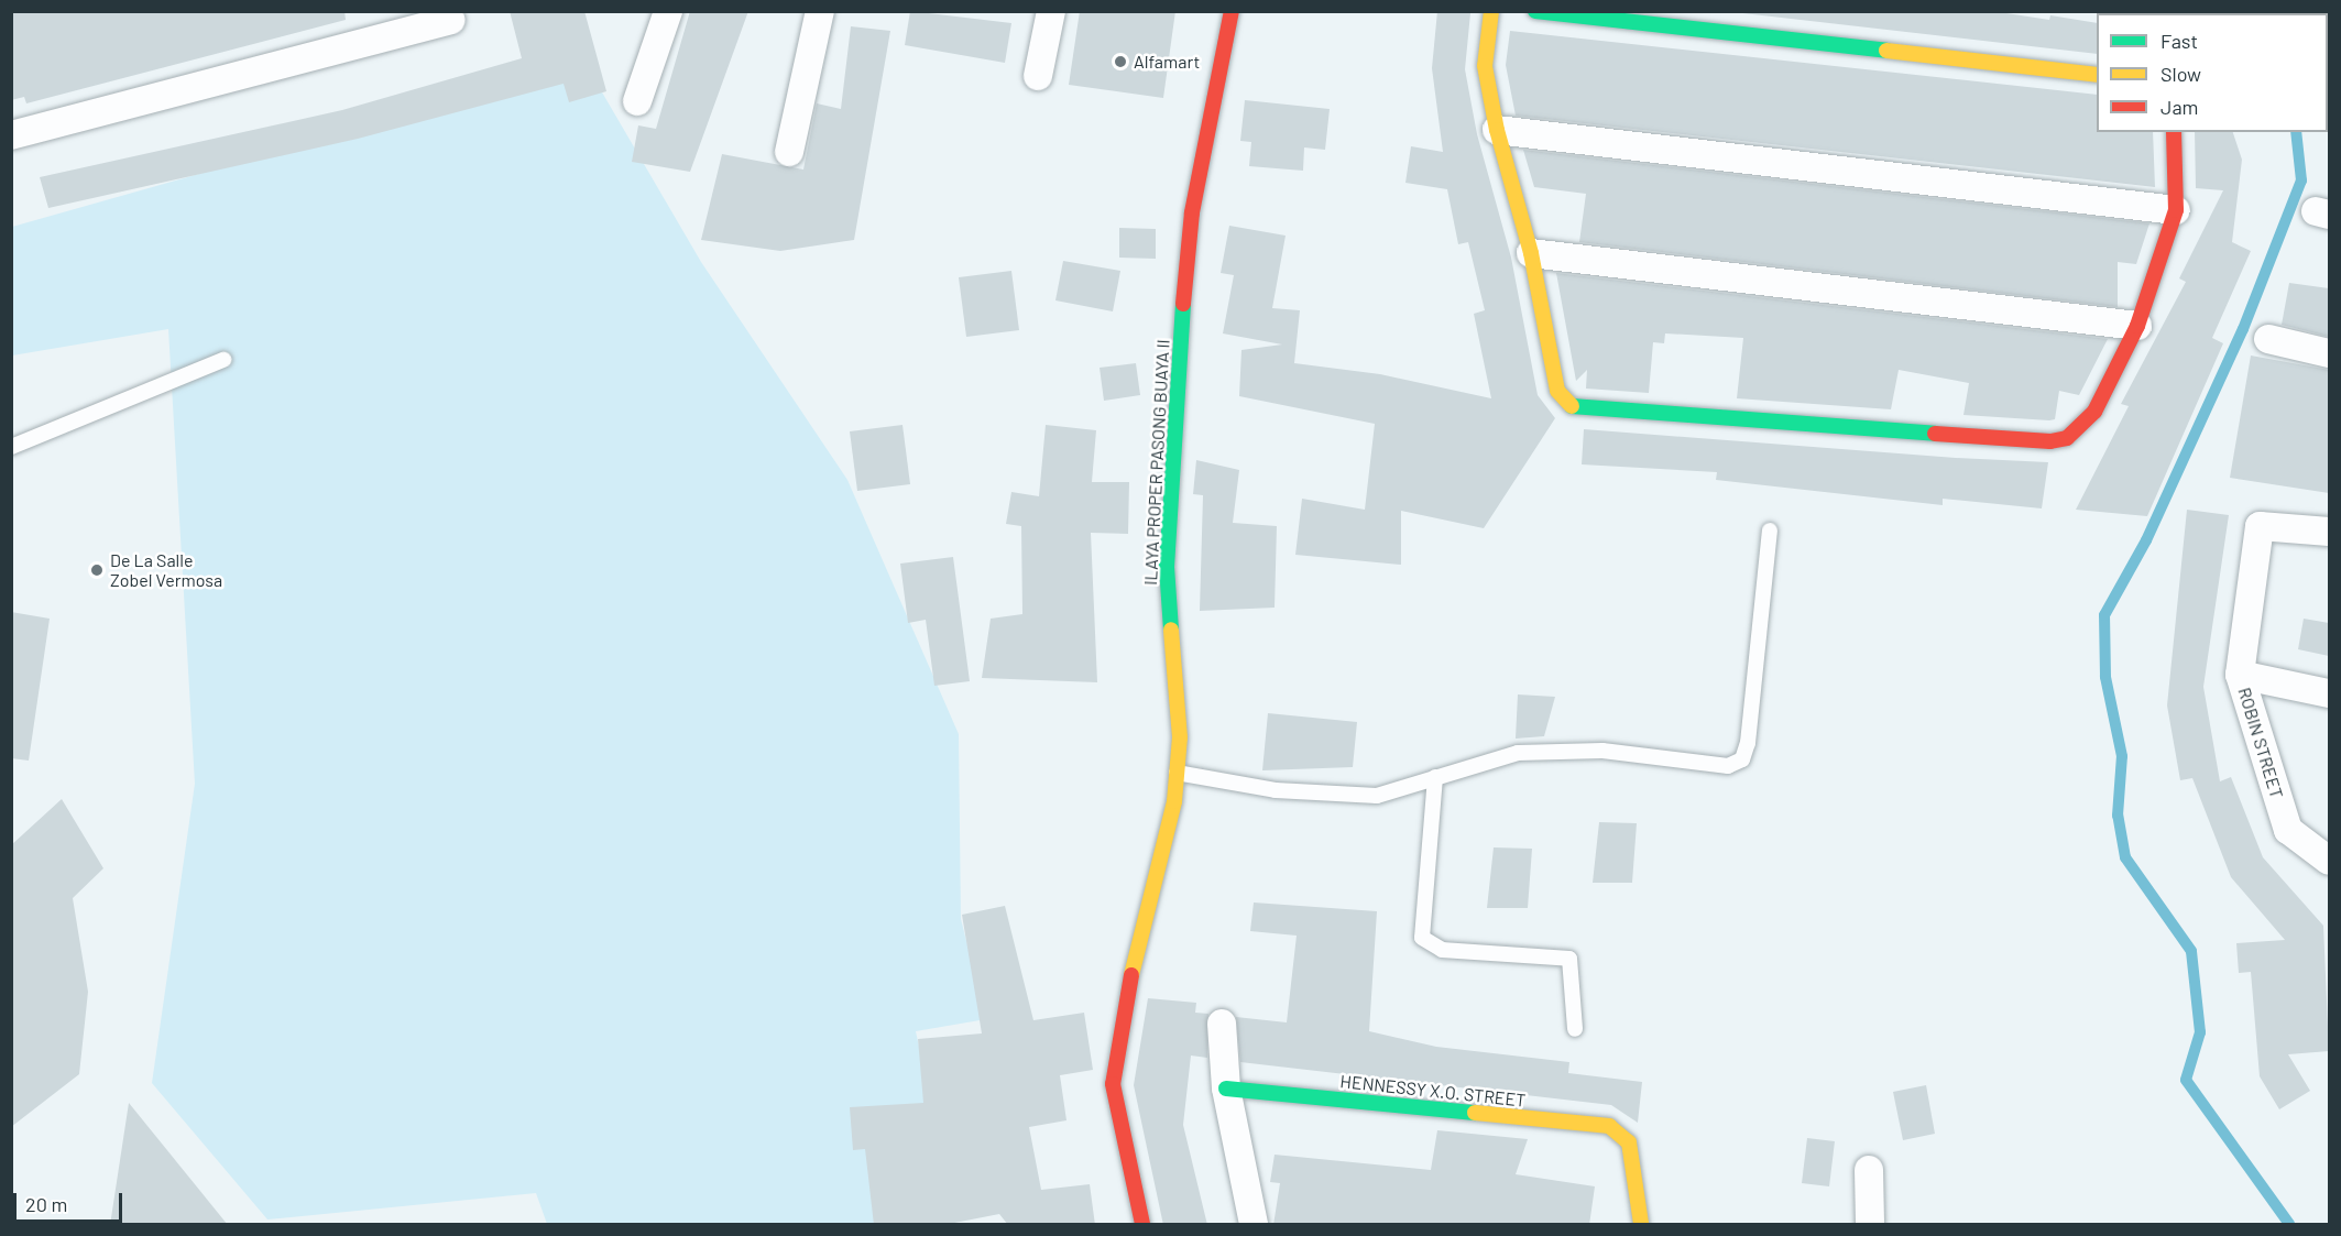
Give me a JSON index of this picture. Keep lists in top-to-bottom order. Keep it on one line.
{"streets":{"street":["ILAYA PROPER PASONG BUAYA II","ROBIN STREET","HENNESSY X.O. STREET"]},"places":["Alfamart","De La Salle Zobel Vermosa"],"legend":["Fast","Slow","Jam"],"scale_bar":"20 m"}
